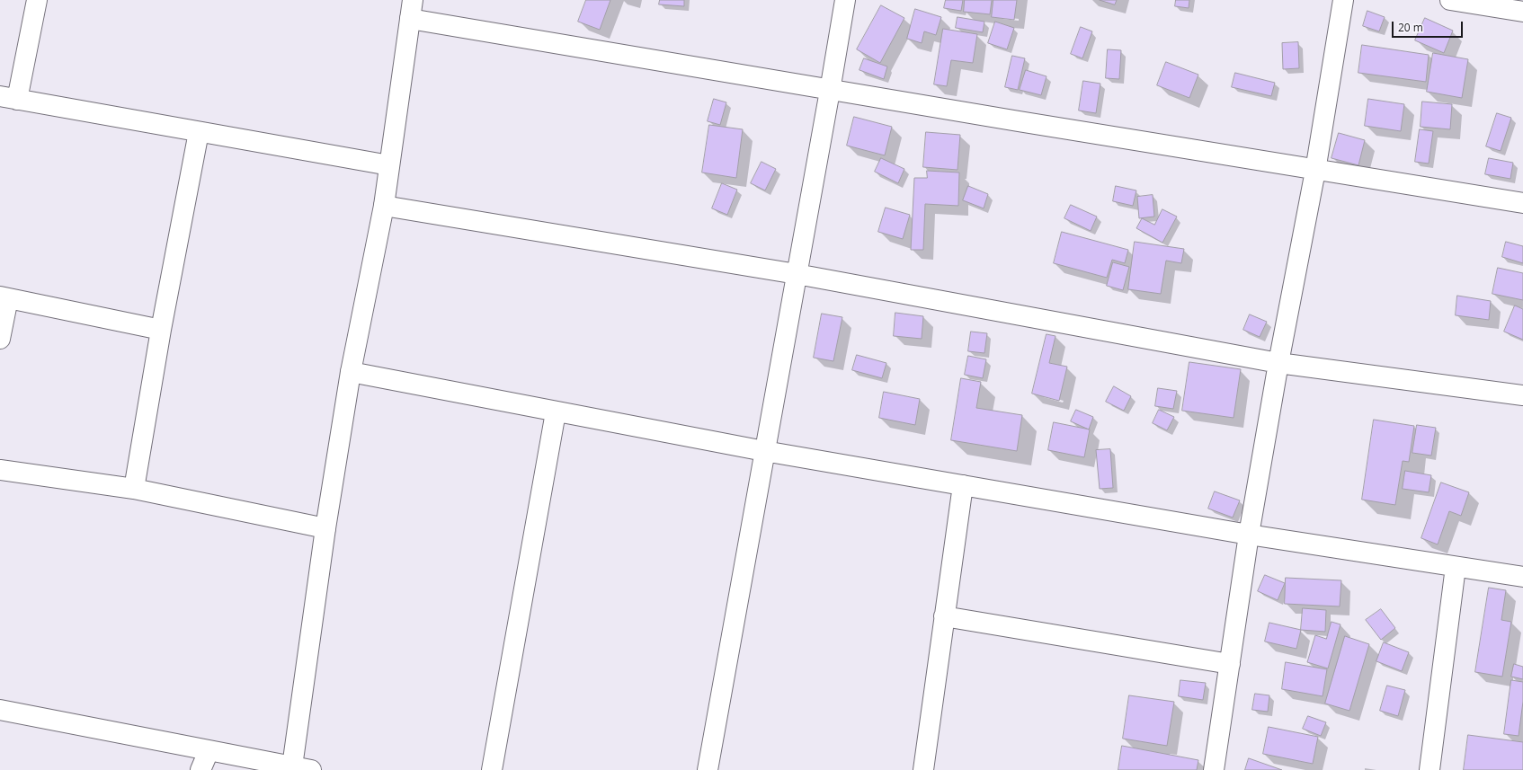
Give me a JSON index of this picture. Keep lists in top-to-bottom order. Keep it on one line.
{"scale_bar":"20 m"}
